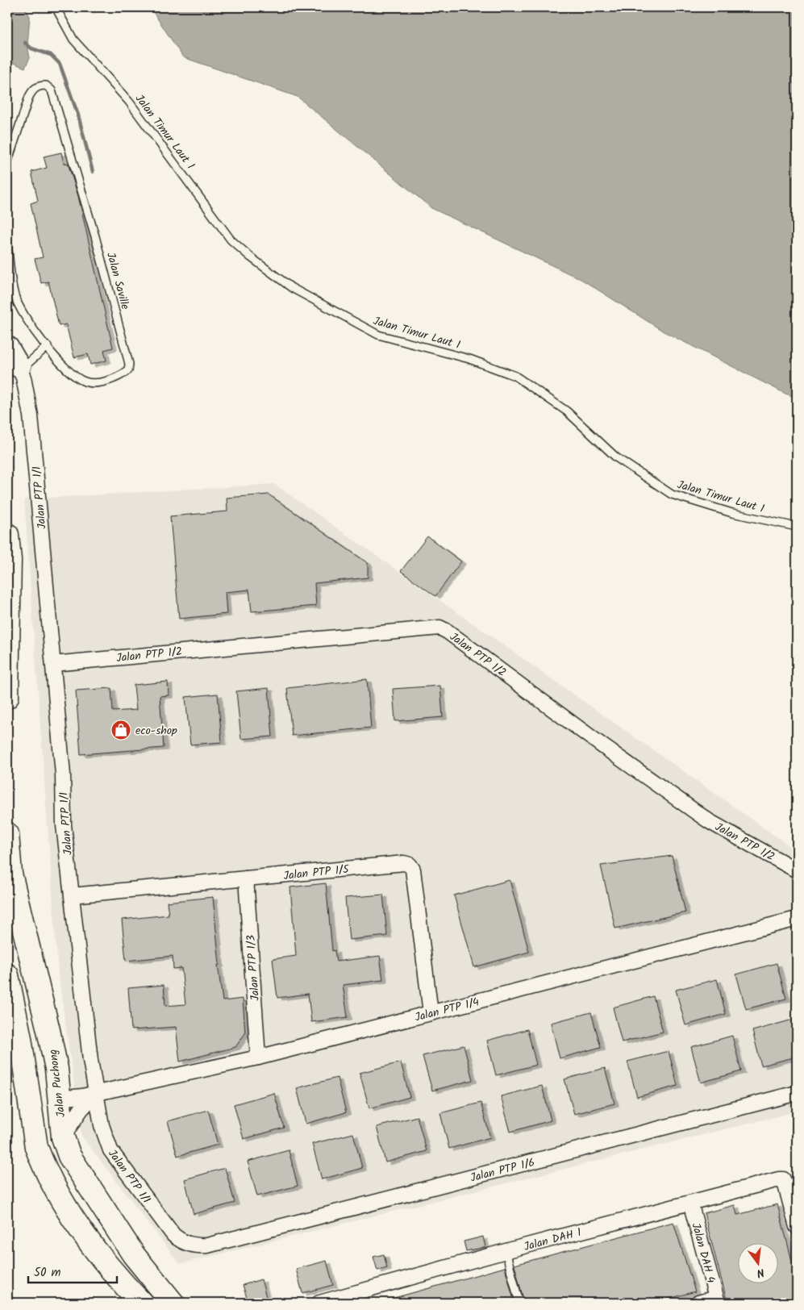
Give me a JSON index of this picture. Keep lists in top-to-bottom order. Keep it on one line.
{"streets":{"main road":["Jalan Puchong"],"street":["Jalan PTP 1/1","Jalan PTP 1/2","Jalan PTP 1/5","Jalan PTP 1/3","Jalan PTP 1/4","Jalan PTP 1/6","Jalan DAH 1","Jalan DAH 4"],"lane":["Jalan Timur Laut 1","Jalan Saville"]},"crossings":[["Jalan PTP 1/1","Jalan PTP 1/2"],["Jalan PTP 1/1","Jalan PTP 1/5"],["Jalan PTP 1/1","Jalan PTP 1/4"],["Jalan PTP 1/1","Jalan PTP 1/6"],["Jalan PTP 1/5","Jalan PTP 1/3"],["Jalan PTP 1/5","Jalan PTP 1/4"],["Jalan PTP 1/3","Jalan PTP 1/4"],["Jalan PTP 1/4","Jalan Puchong"],["Jalan DAH 1","Jalan DAH 4"]],"places":{"shop":["eco-shop"]},"scale_bar":"50 m","north":"bottom"}
